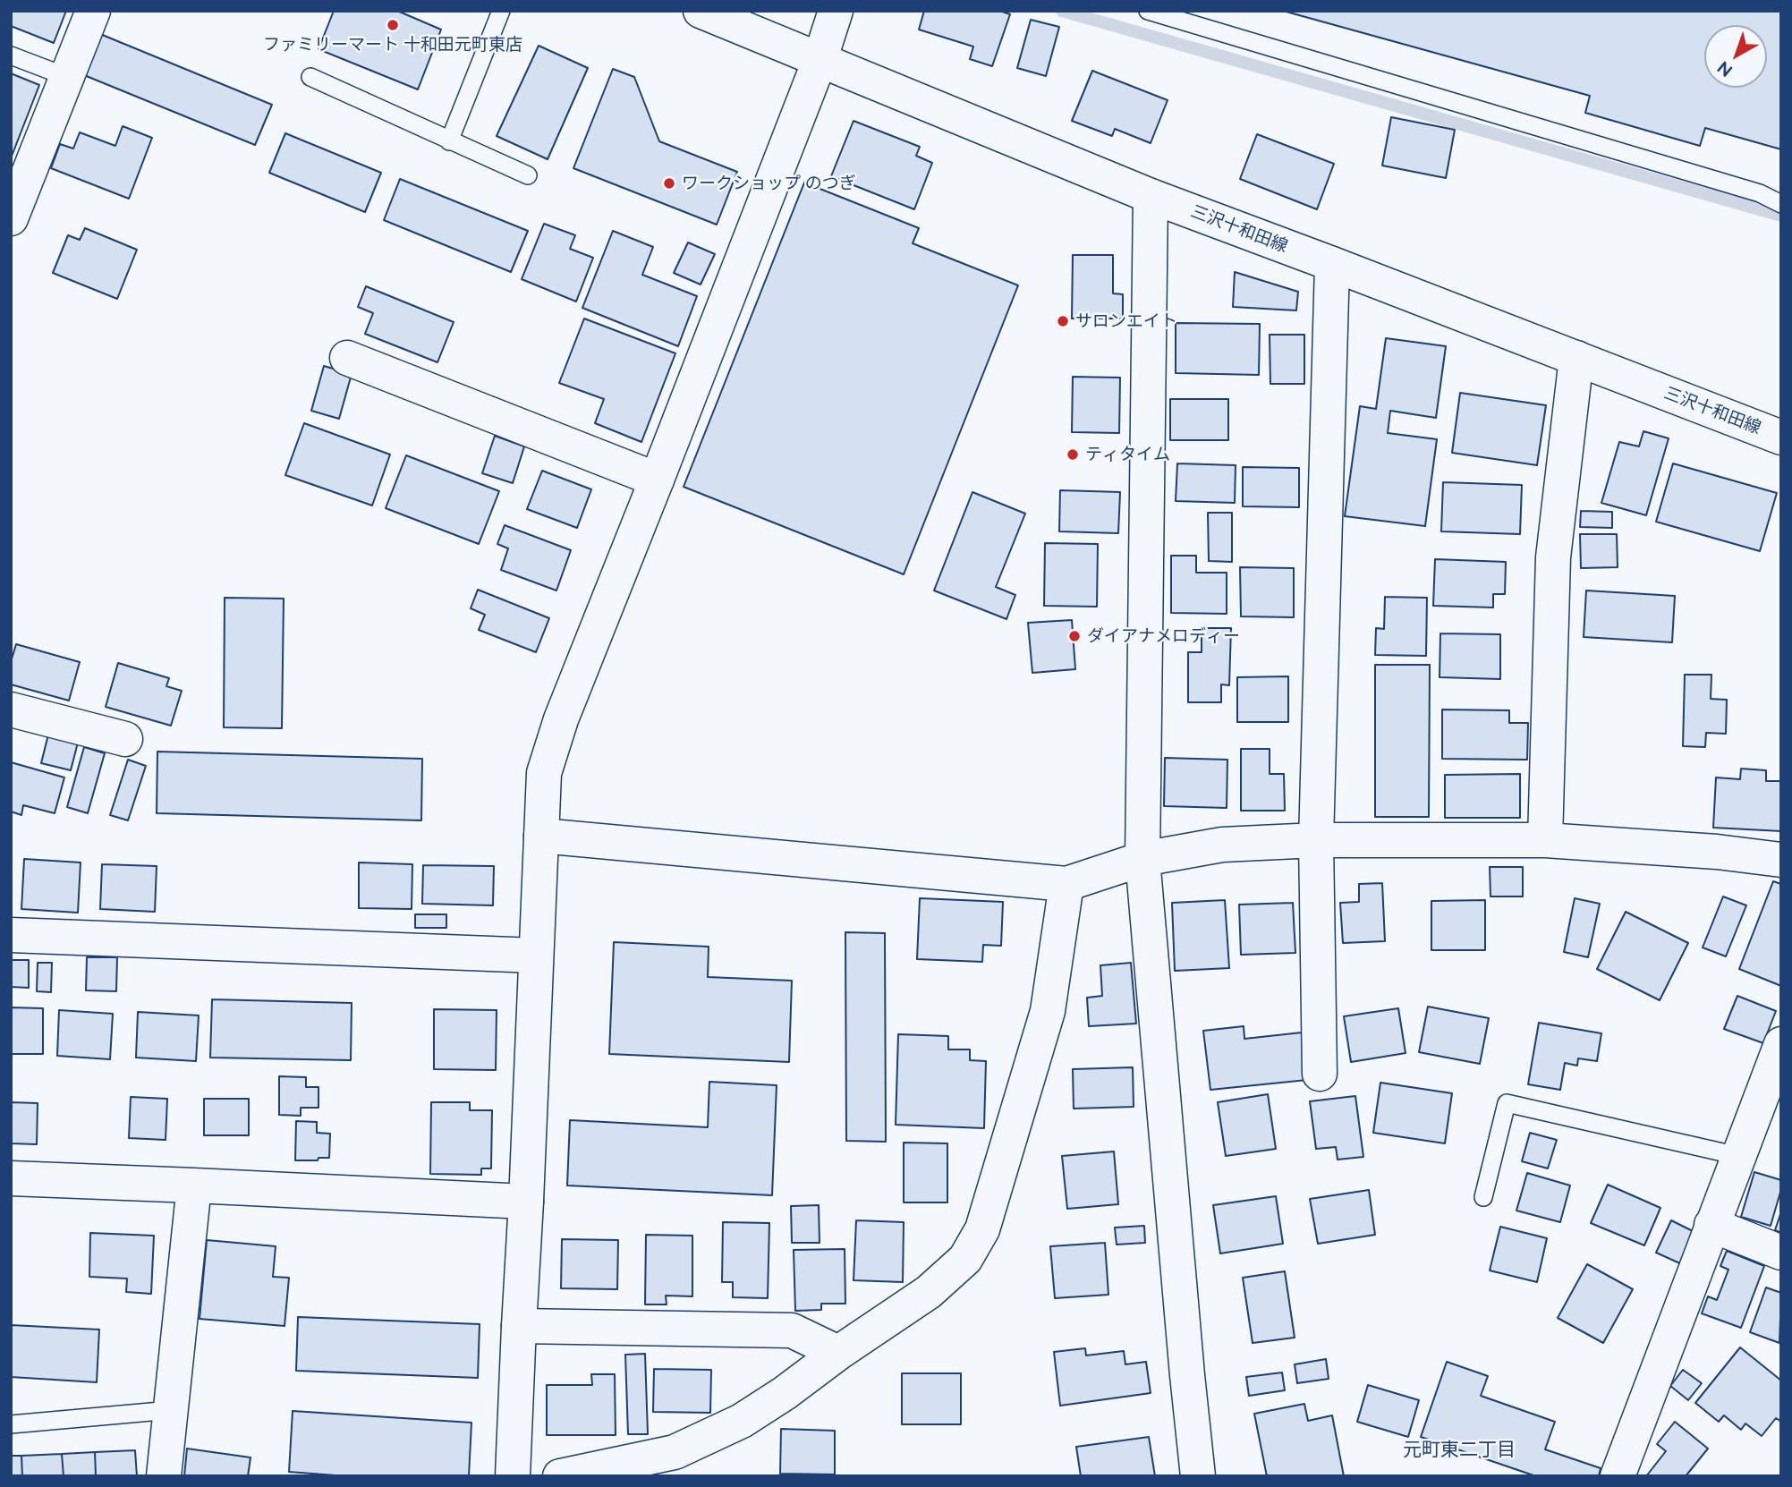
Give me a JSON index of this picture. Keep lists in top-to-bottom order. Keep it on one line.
{"streets":{"street":["三沢十和田線"]},"districts":["元町東二丁目"],"places":["ファミリーマート 十和田元町東店","ワークショップ のつぎ","サロンエイト","ティタイム","ダイアナメロディー"],"north":"bottom left"}
